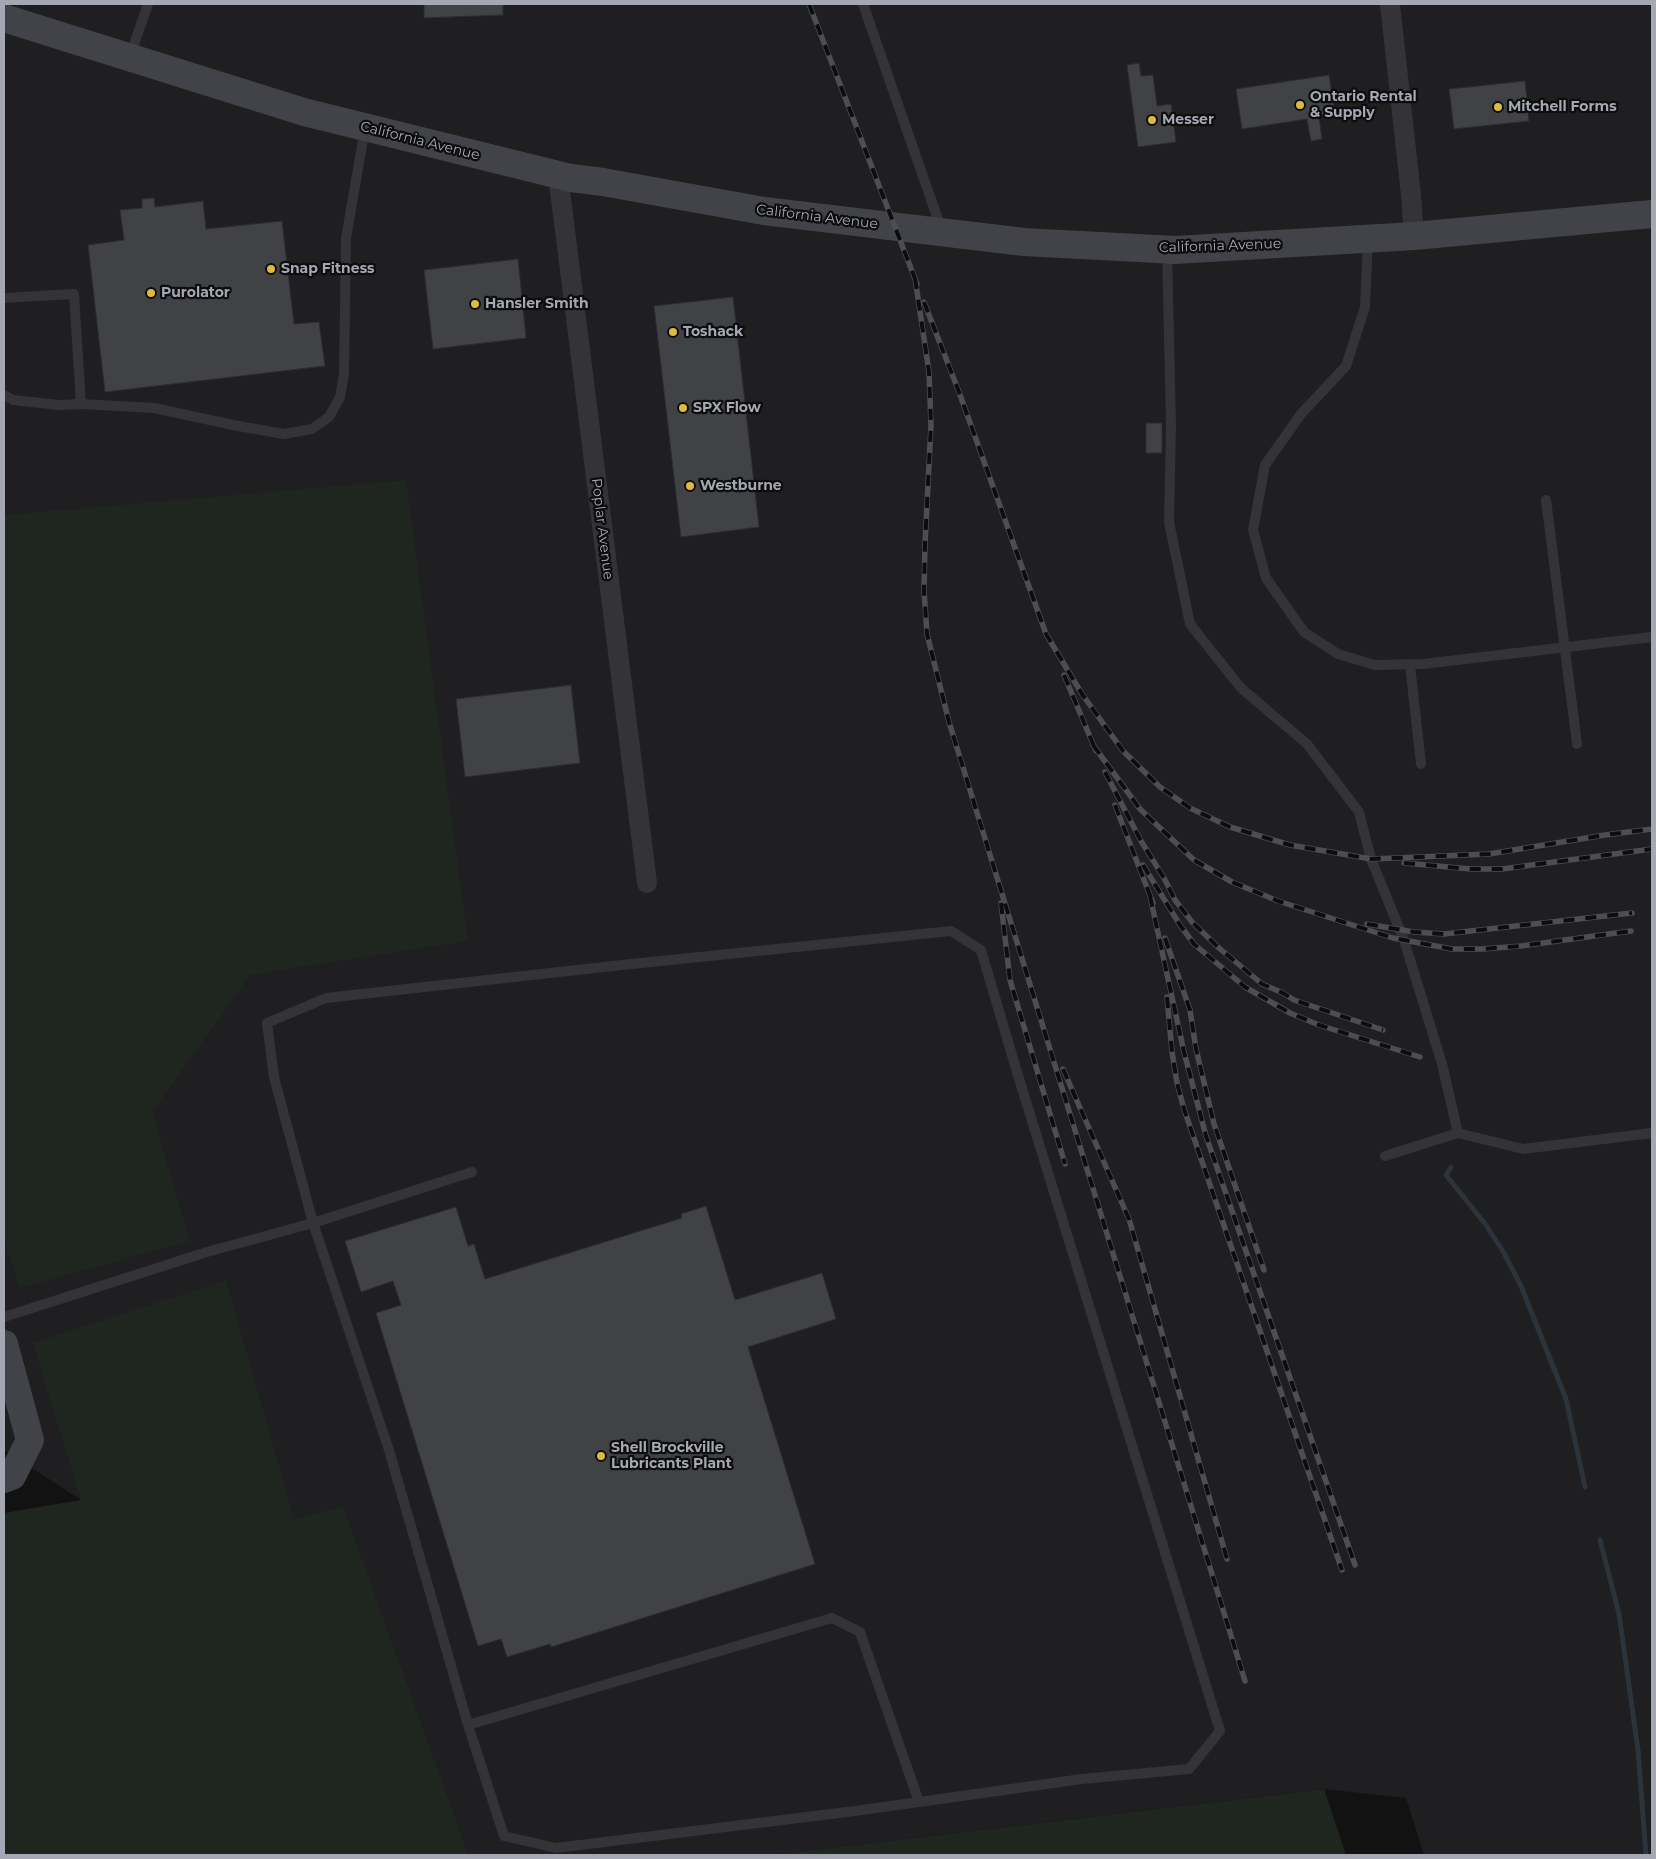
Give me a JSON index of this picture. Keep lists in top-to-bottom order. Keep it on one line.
{"streets":{"street":["California Avenue","Poplar Avenue"]},"crossings":[["California Avenue","Poplar Avenue"]],"places":["Ontario Rental & Supply","Mitchell Forms","Messer","Snap Fitness","Purolator","Hansler Smith","Toshack","SPX Flow","Westburne","Shell Brockville Lubricants Plant"]}
